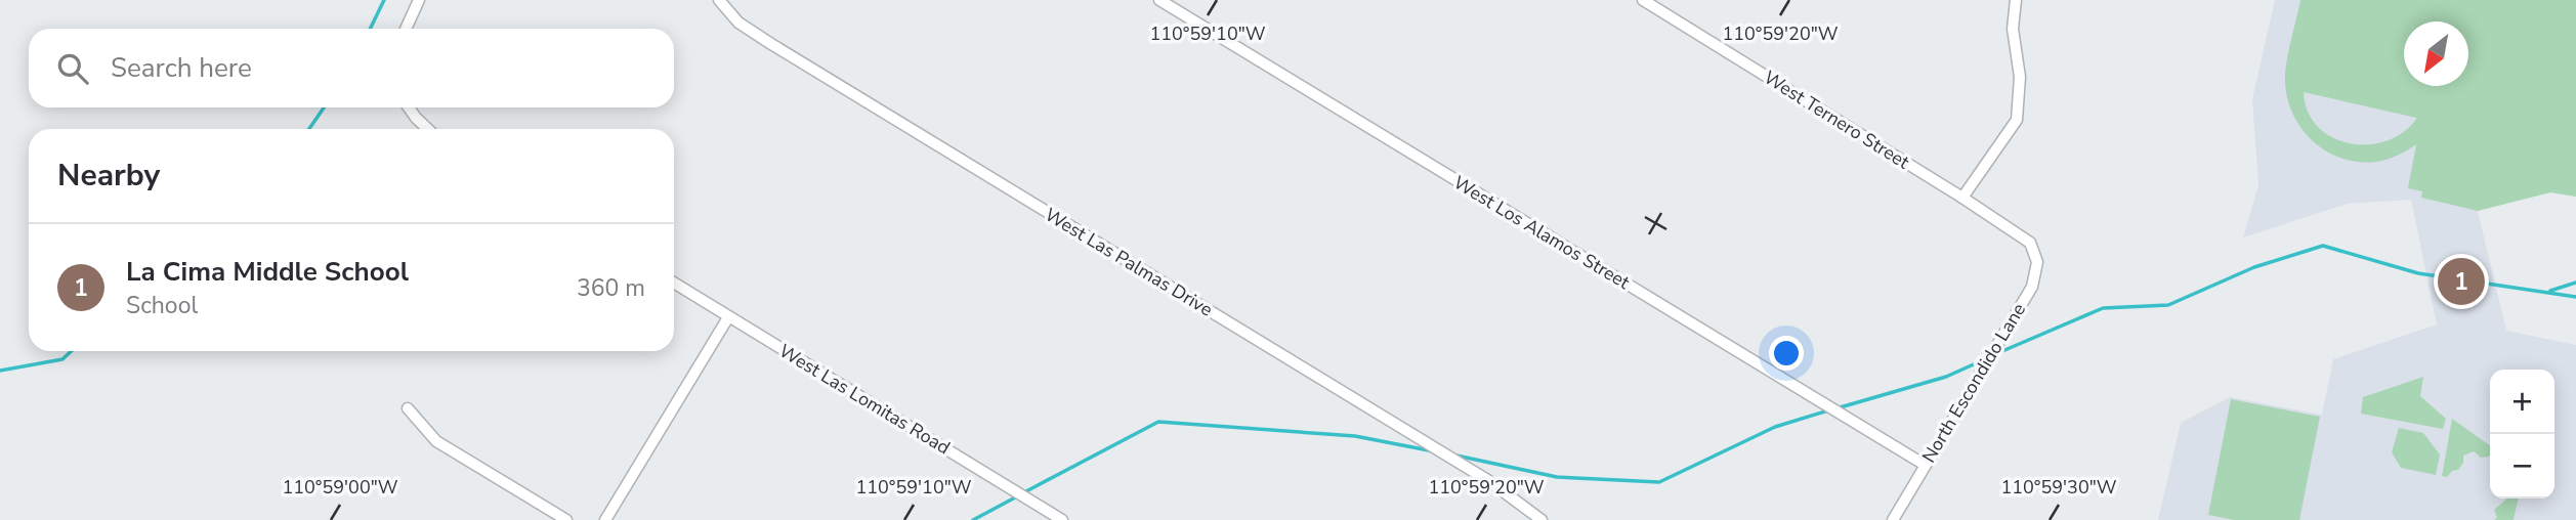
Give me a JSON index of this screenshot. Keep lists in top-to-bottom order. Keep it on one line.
{"streets":{"street":["West Ternero Street","West Los Alamos Street","West Las Palmas Drive","North Escondido Lane","West Las Lomitas Road"]},"crossings":[["West Ternero Street","North Escondido Lane"],["West Los Alamos Street","North Escondido Lane"]],"north":"bottom left","page":{"search":"Search here","heading":"Nearby","list":[{"mark":"1","name":"La Cima Middle School","note":"School","value":"360 m"}],"pins":"1","map_buttons":["+","−"]},"coordinates":["110°59'10\"W","110°59'20\"W","110°59'00\"W","110°59'30\"W"]}
